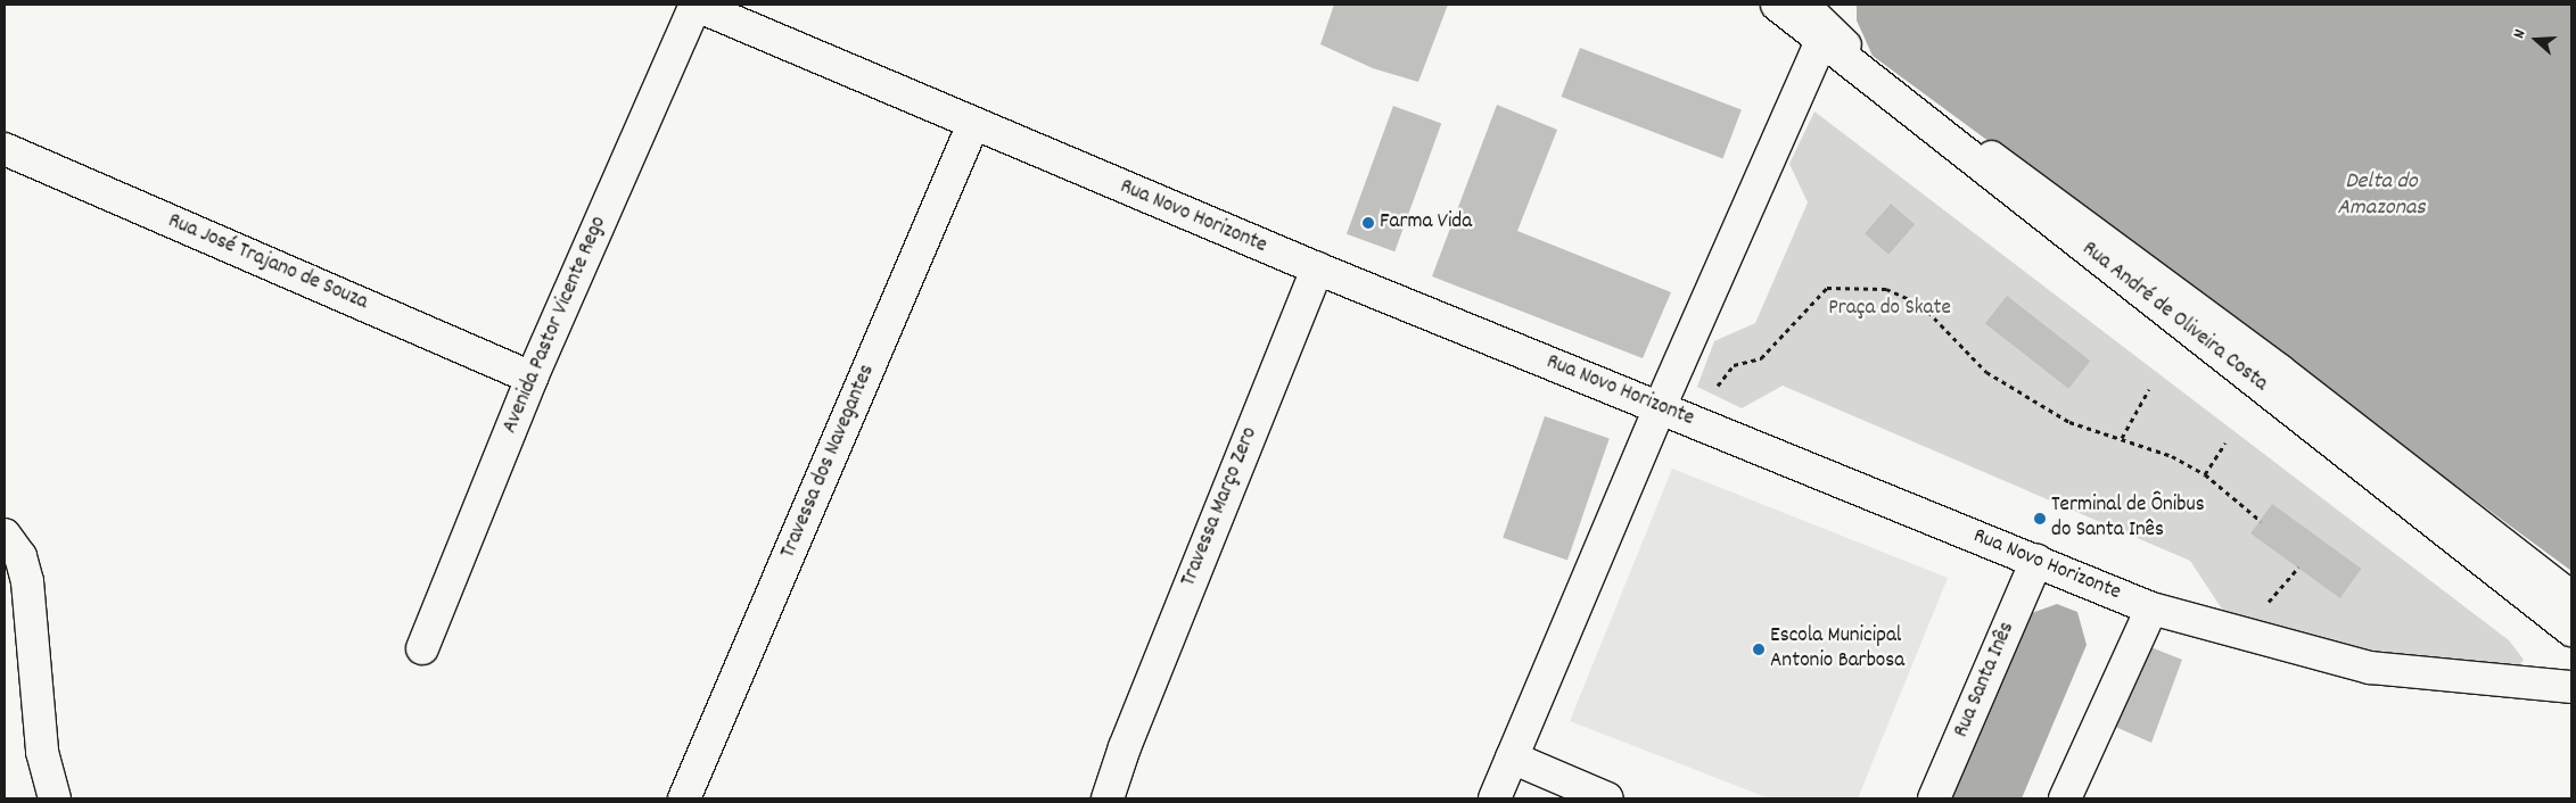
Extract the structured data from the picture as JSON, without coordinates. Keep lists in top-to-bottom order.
{
  "streets": {
    "street": [
      "Rua Novo Horizonte",
      "Rua José Trajano de Souza",
      "Rua André de Oliveira Costa",
      "Avenida Pastor Vicente Rego",
      "Travessa dos Navegantes",
      "Travessa Março Zero",
      "Rua Santa Inês"
    ]
  },
  "crossings": [
    ["Rua Novo Horizonte", "Avenida Pastor Vicente Rego"],
    ["Rua Novo Horizonte", "Travessa dos Navegantes"],
    ["Rua Novo Horizonte", "Travessa Março Zero"],
    ["Rua Novo Horizonte", "Rua Santa Inês"],
    ["Rua José Trajano de Souza", "Avenida Pastor Vicente Rego"]
  ],
  "water": ["Delta do Amazonas"],
  "parks": ["Praça do Skate"],
  "places": ["Farma Vida", "Terminal de Ônibus do Santa Inês", "Escola Municipal Antonio Barbosa"],
  "north": "left"
}
